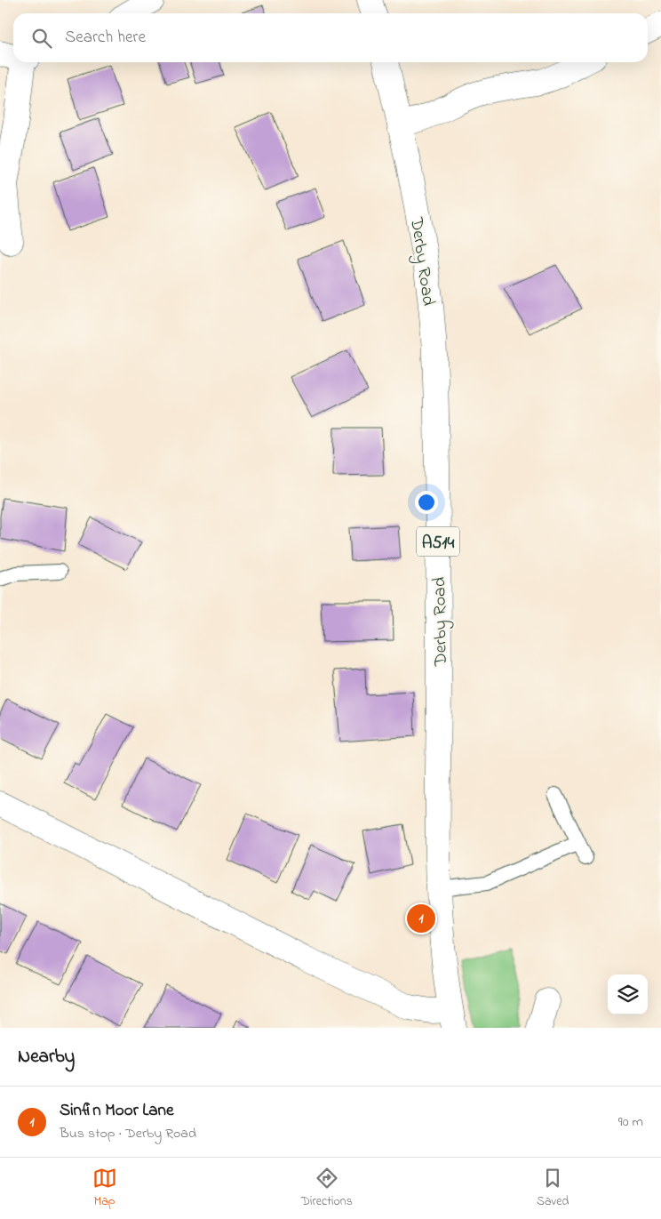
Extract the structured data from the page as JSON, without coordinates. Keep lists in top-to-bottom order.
{
  "streets": {
    "street": ["Derby Road", "A514"]
  },
  "page": {
    "search": "Search here",
    "pins": "1",
    "heading": "Nearby",
    "list": [
      {
        "mark": "1",
        "name": "Sinfin Moor Lane",
        "note": "Bus stop · Derby Road",
        "value": "90 m"
      }
    ],
    "nav": ["Map", "Directions", "Saved"]
  }
}
